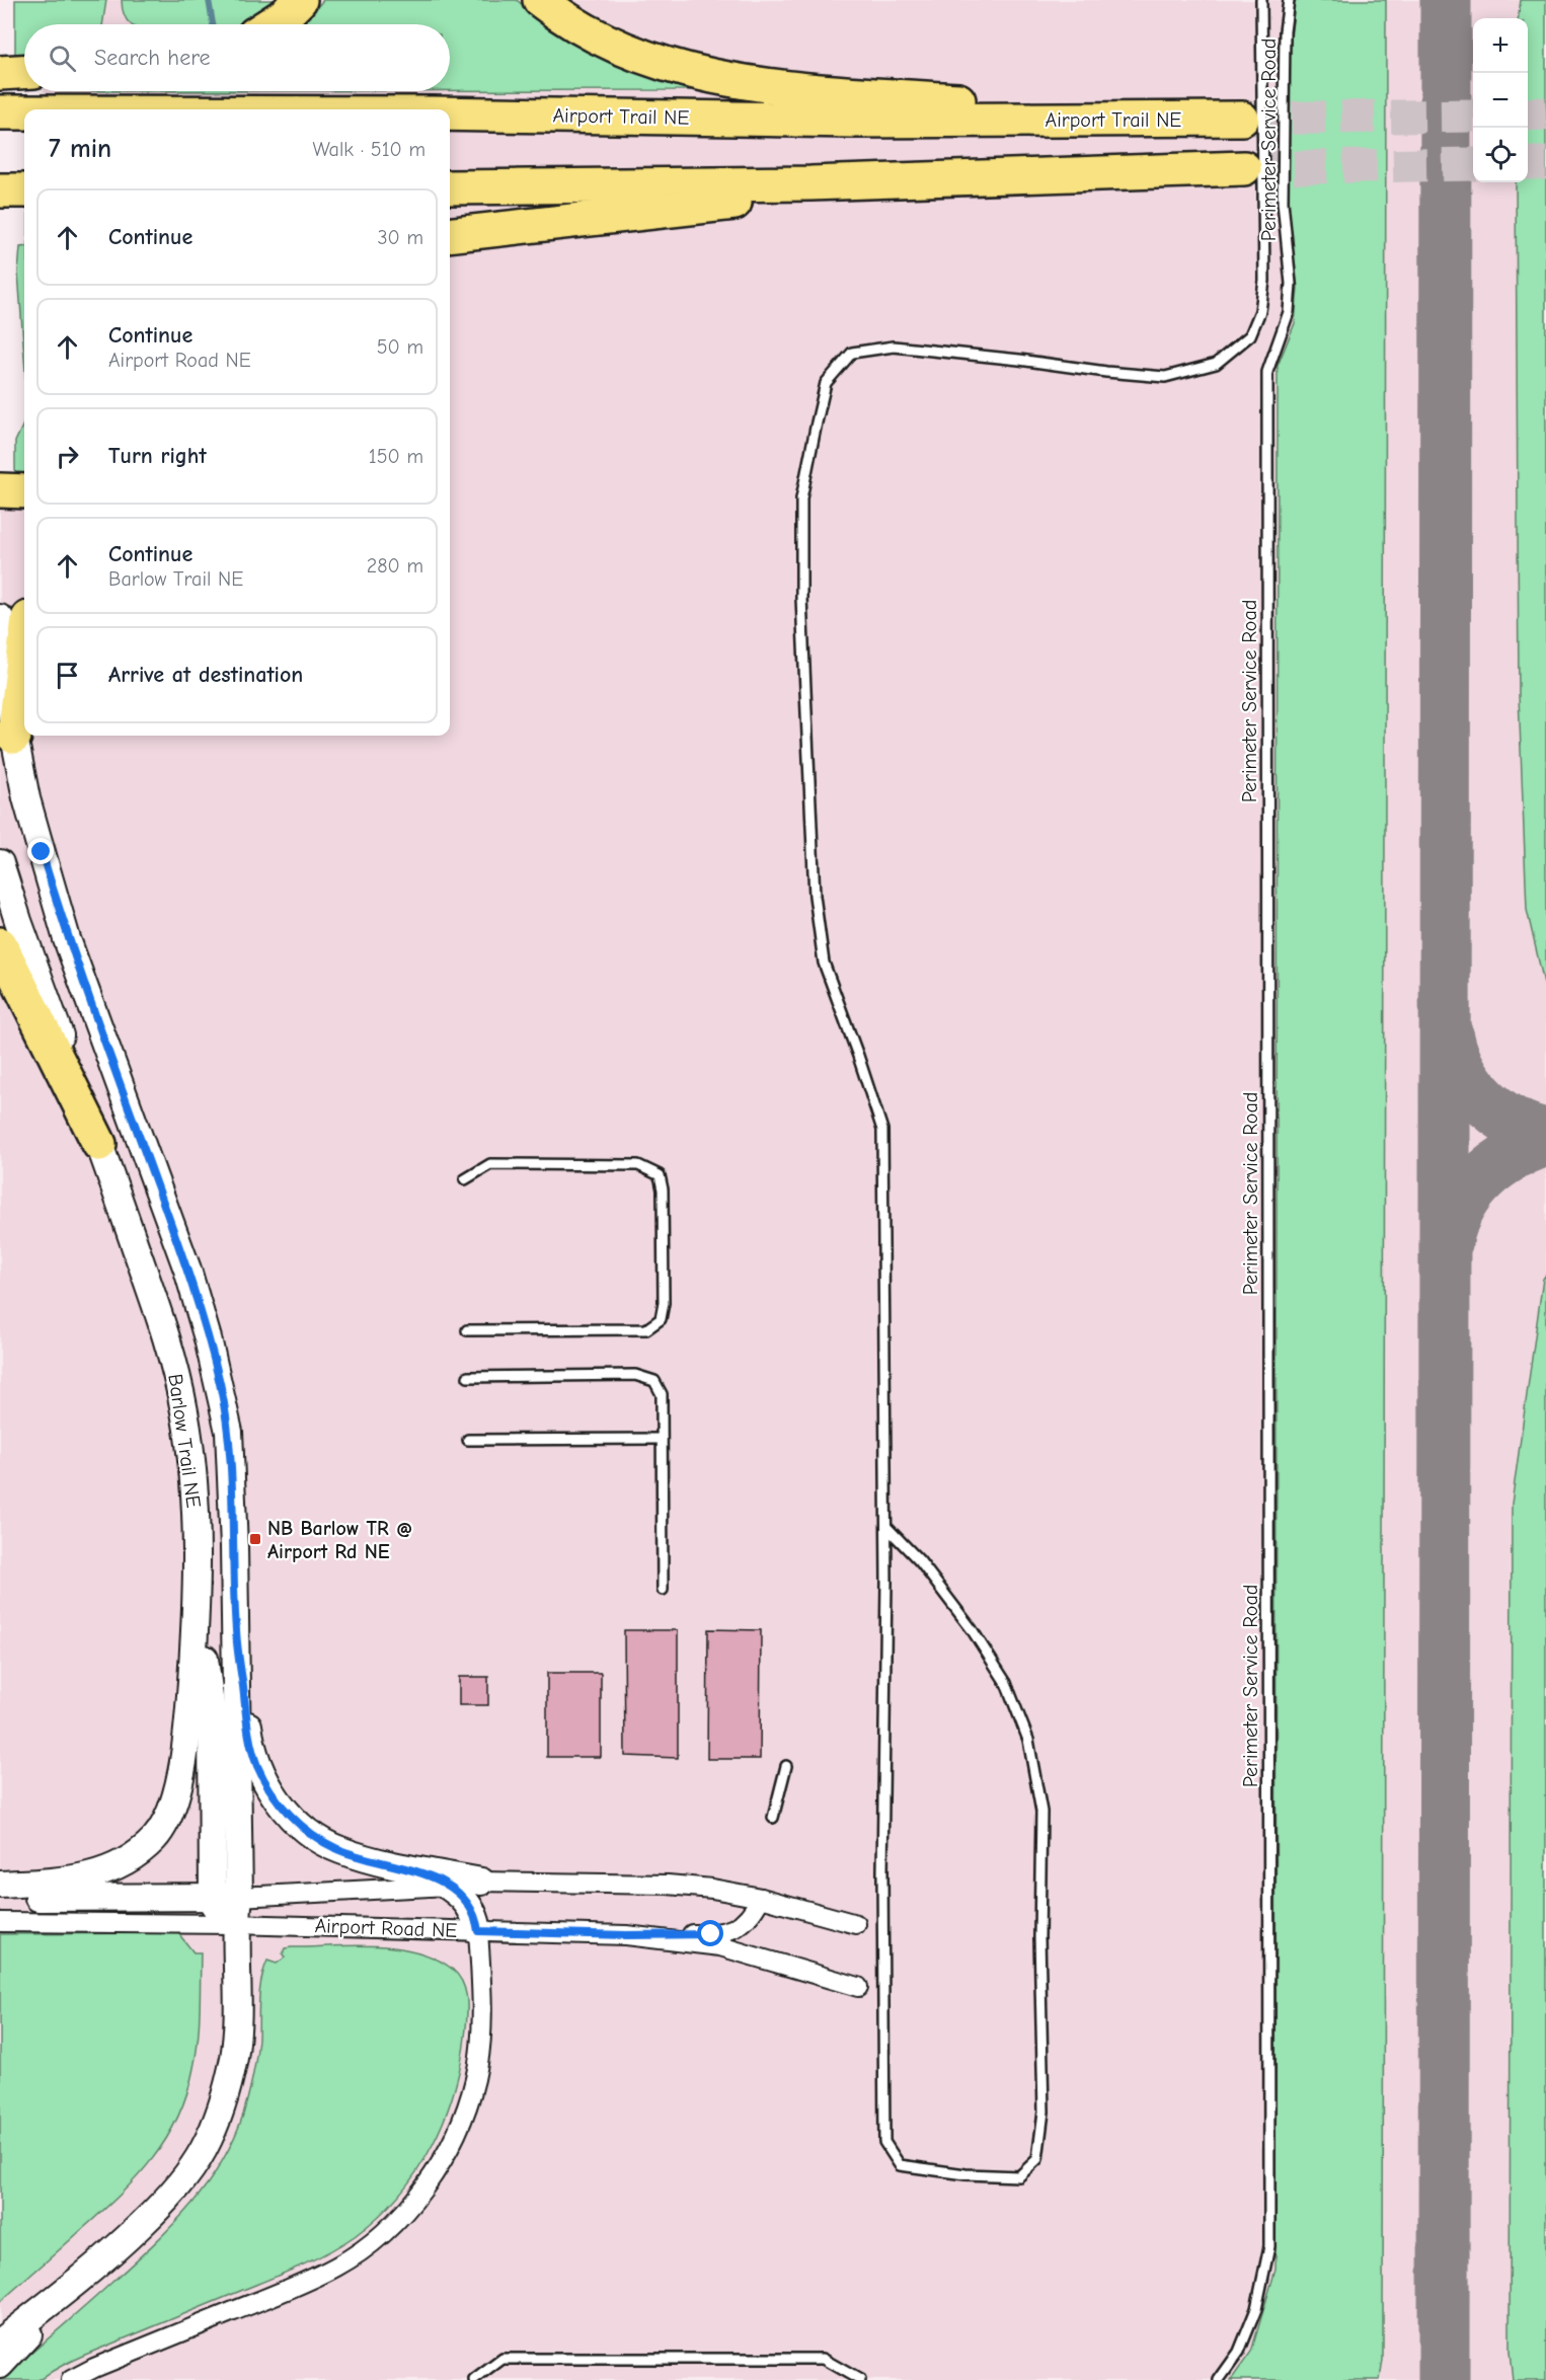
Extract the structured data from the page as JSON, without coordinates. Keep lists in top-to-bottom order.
{
  "streets": {
    "highway": ["Airport Trail NE"],
    "main road": ["Barlow Trail NE"],
    "street": ["Airport Road NE"],
    "lane": ["Perimeter Service Road"]
  },
  "places": {
    "transit": ["NB Barlow TR @ Airport Rd NE"]
  },
  "page": {
    "map_buttons": ["+", "−"],
    "search": "Search here",
    "heading": ["7 min", "Walk · 510 m"],
    "list": [
      ["Continue", "30 m"],
      ["Continue", "Airport Road NE", "50 m"],
      ["Turn right", "150 m"],
      ["Continue", "Barlow Trail NE", "280 m"],
      "Arrive at destination"
    ]
  }
}
